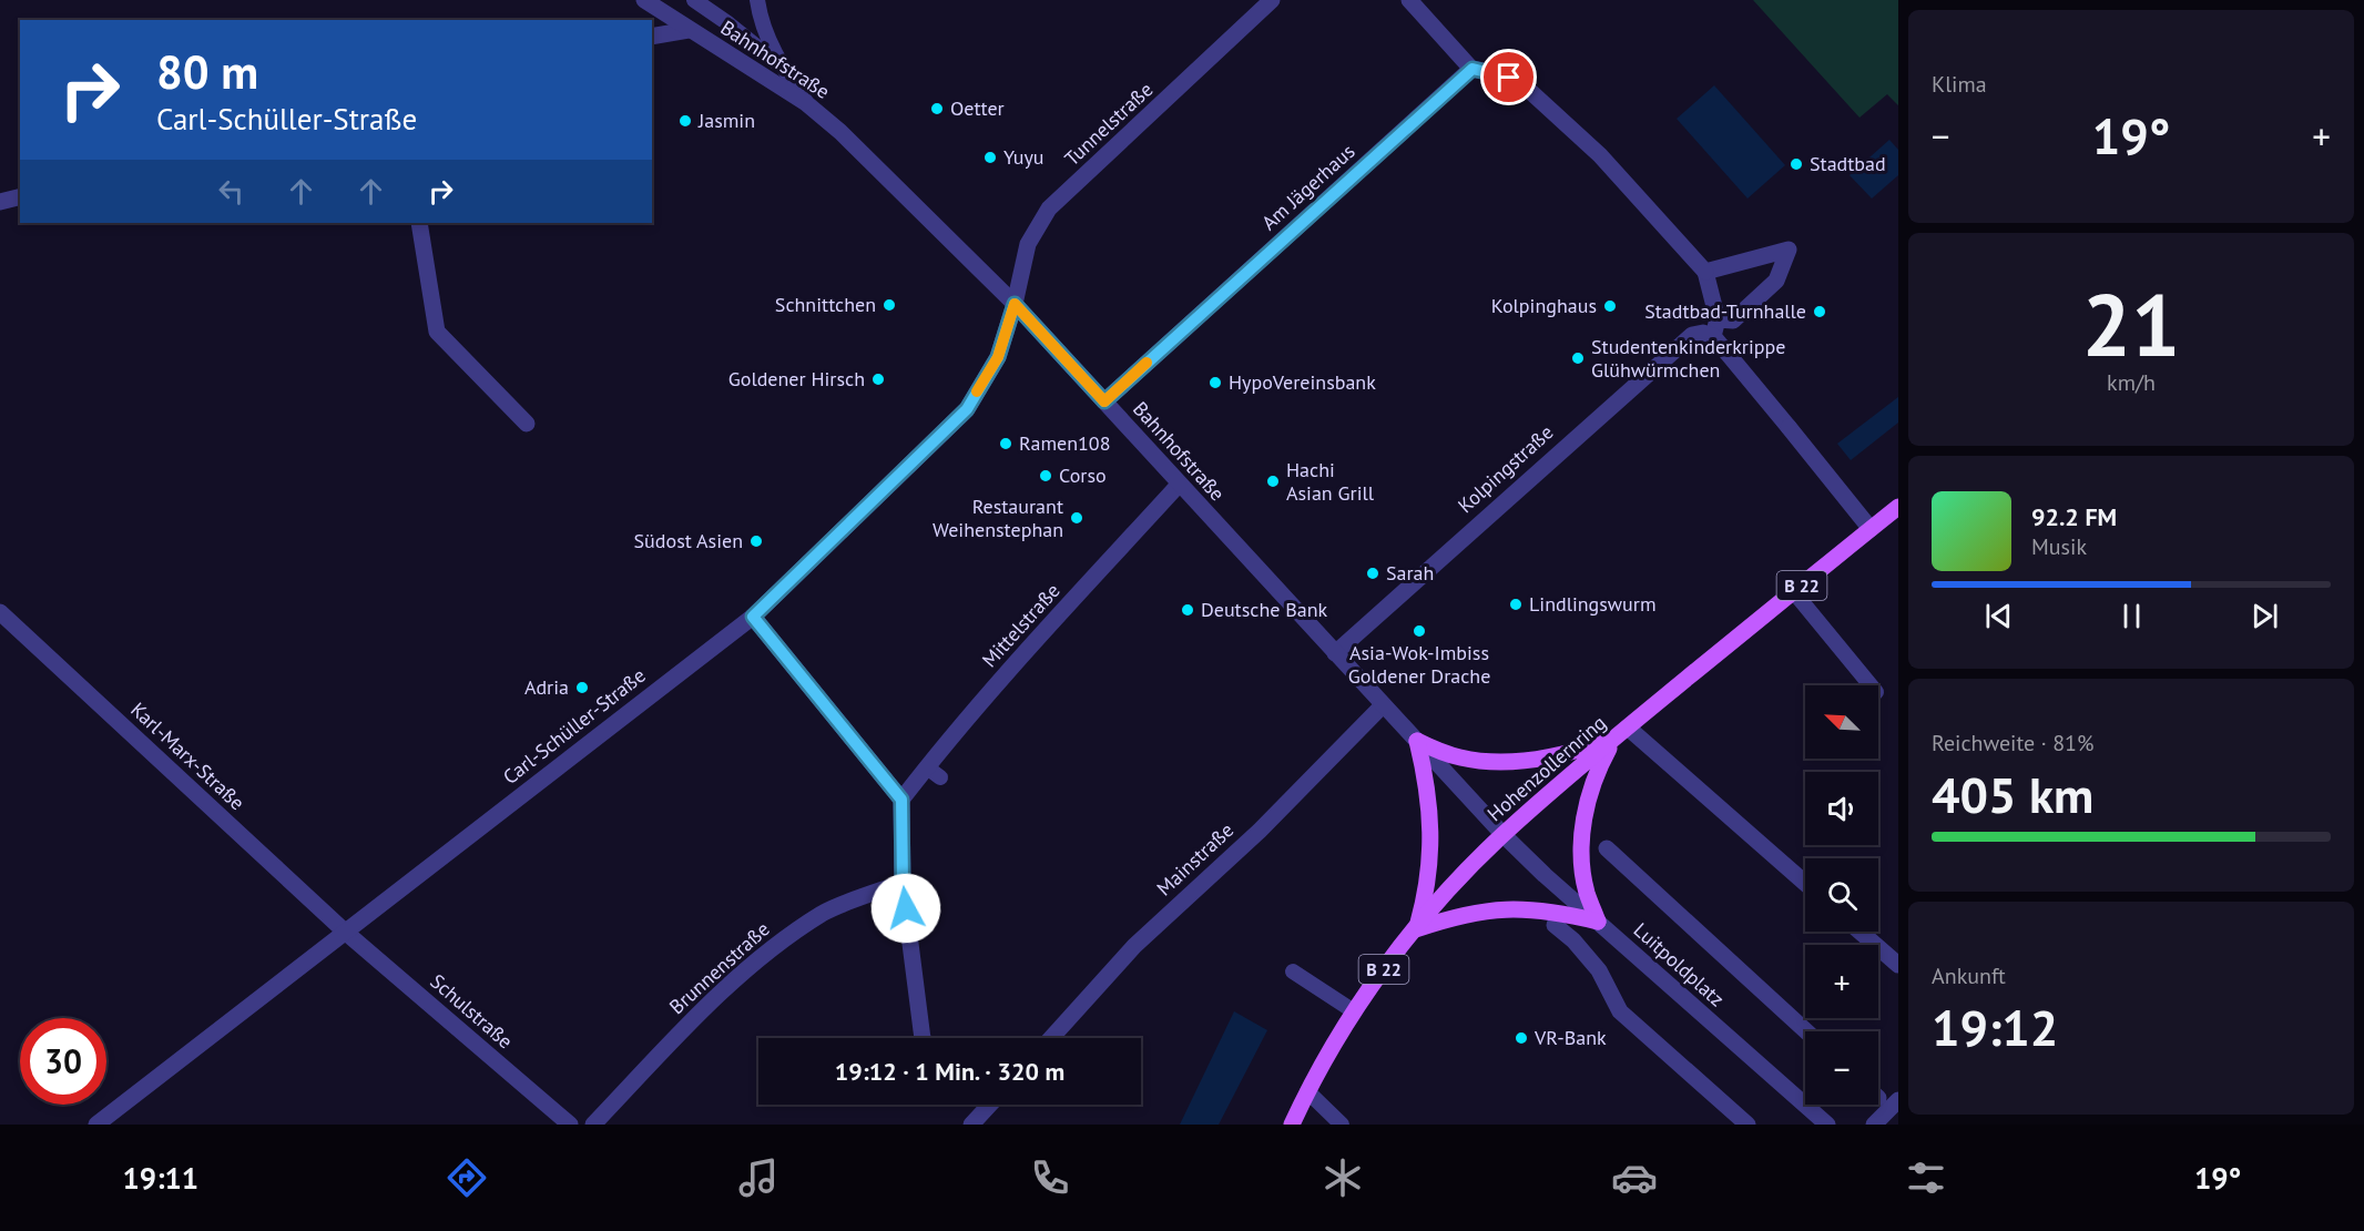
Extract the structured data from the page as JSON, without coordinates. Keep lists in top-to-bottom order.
{
  "streets": {
    "main road": ["B 22", "Hohenzollernring"],
    "street": [
      "Bahnhofstraße",
      "Tunnelstraße",
      "Am Jägerhaus",
      "Kolpingstraße",
      "Mittelstraße",
      "Carl-Schüller-Straße",
      "Karl-Marx-Straße",
      "Mainstraße",
      "Luitpoldplatz",
      "Brunnenstraße",
      "Schulstraße"
    ]
  },
  "crossings": [
    ["Bahnhofstraße", "Tunnelstraße"],
    ["Bahnhofstraße", "Am Jägerhaus"],
    ["Bahnhofstraße", "Kolpingstraße"],
    ["Bahnhofstraße", "Mittelstraße"],
    ["Bahnhofstraße", "Carl-Schüller-Straße"],
    ["Bahnhofstraße", "Hohenzollernring"],
    ["Bahnhofstraße", "Mainstraße"],
    ["Bahnhofstraße", "Luitpoldplatz"],
    ["Tunnelstraße", "Carl-Schüller-Straße"],
    ["Carl-Schüller-Straße", "Karl-Marx-Straße"],
    ["Carl-Schüller-Straße", "Schulstraße"],
    ["Karl-Marx-Straße", "Schulstraße"],
    ["Hohenzollernring", "Luitpoldplatz"]
  ],
  "places": [
    "Oetter",
    "Jasmin",
    "Yuyu",
    "Stadtbad",
    "Schnittchen",
    "Kolpinghaus",
    "Stadtbad-Turnhalle",
    "Studentenkinderkrippe Glühwürmchen",
    "Goldener Hirsch",
    "HypoVereinsbank",
    "Ramen108",
    "Corso",
    "Hachi Asian Grill",
    "Restaurant Weihenstephan",
    "Südost Asien",
    "Sarah",
    "Lindlingswurm",
    "Deutsche Bank",
    "Asia-Wok-Imbiss Goldener Drache",
    "Adria",
    "VR-Bank"
  ],
  "north": "top left",
  "page": {
    "tile": [
      "Klima",
      ["21", "km/h"],
      ["Reichweite · 81%", "405 km"],
      ["Ankunft", "19:12"]
    ],
    "turn": ["80 m", "Carl-Schüller-Straße"],
    "heat": ["−", "19°", "+"],
    "song": ["92.2 FM", "Musik"],
    "map_buttons": ["+", "−"],
    "limit": "30",
    "trip": "19:12 · 1 Min. · 320 m",
    "tabs": ["19:11", "19°"]
  }
}
